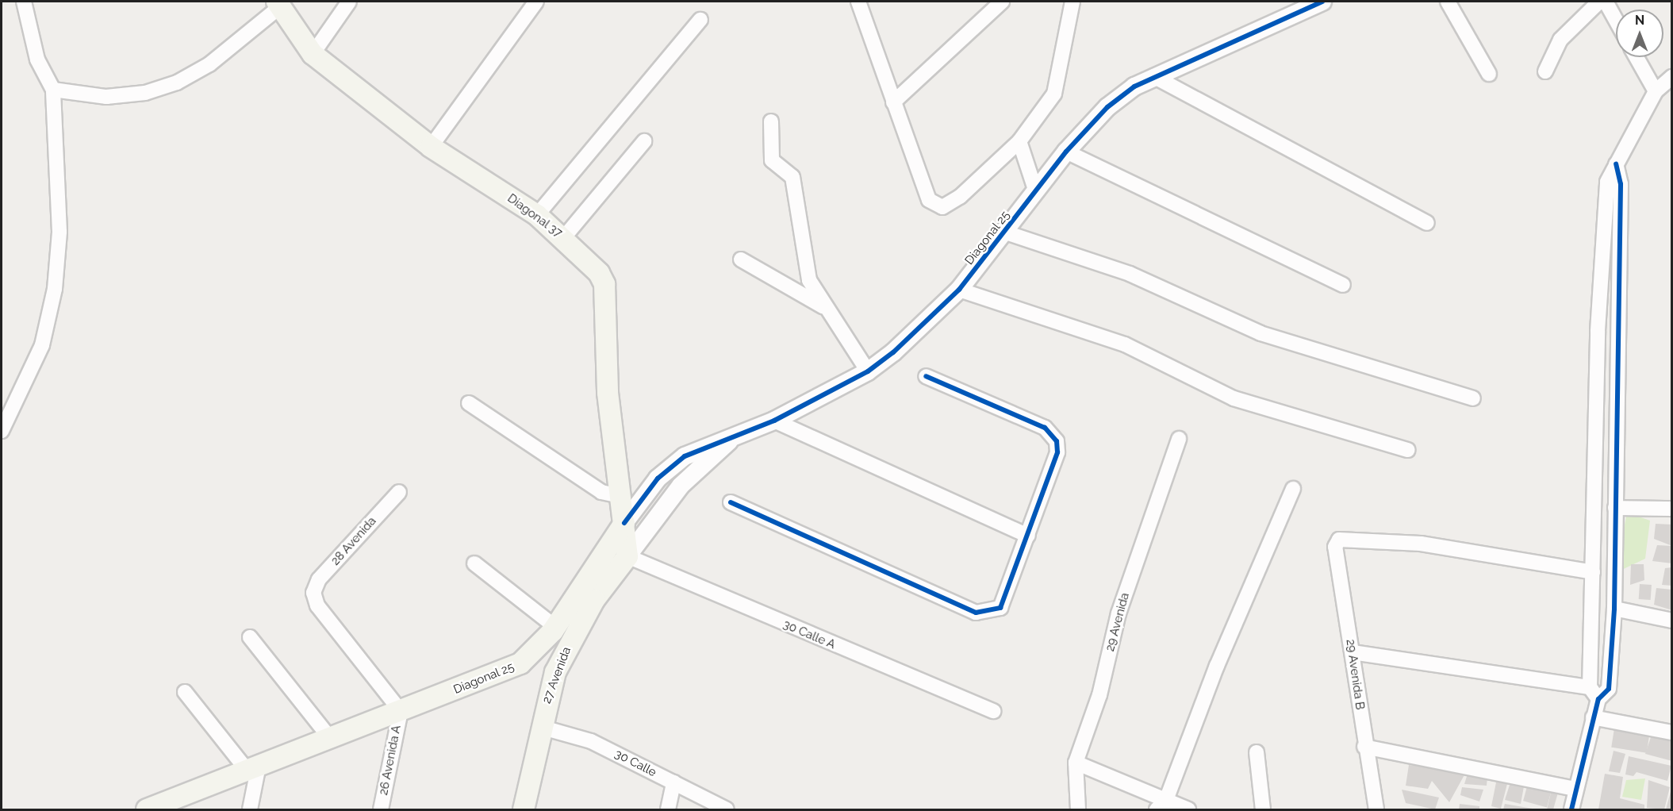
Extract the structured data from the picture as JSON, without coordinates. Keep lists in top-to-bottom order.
{
  "streets": {
    "main road": ["Diagonal 37", "Diagonal 25", "27 Avenida"],
    "street": [
      "28 Avenida",
      "29 Avenida",
      "30 Calle A",
      "29 Avenida B",
      "26 Avenida A",
      "30 Calle"
    ]
  },
  "crossings": [
    ["Diagonal 37", "Diagonal 25"],
    ["Diagonal 37", "30 Calle A"],
    ["Diagonal 37", "27 Avenida"],
    ["Diagonal 25", "28 Avenida"],
    ["Diagonal 25", "30 Calle A"],
    ["Diagonal 25", "27 Avenida"],
    ["Diagonal 25", "26 Avenida A"],
    ["28 Avenida", "26 Avenida A"],
    ["30 Calle A", "27 Avenida"],
    ["27 Avenida", "30 Calle"]
  ],
  "north": "top"
}
